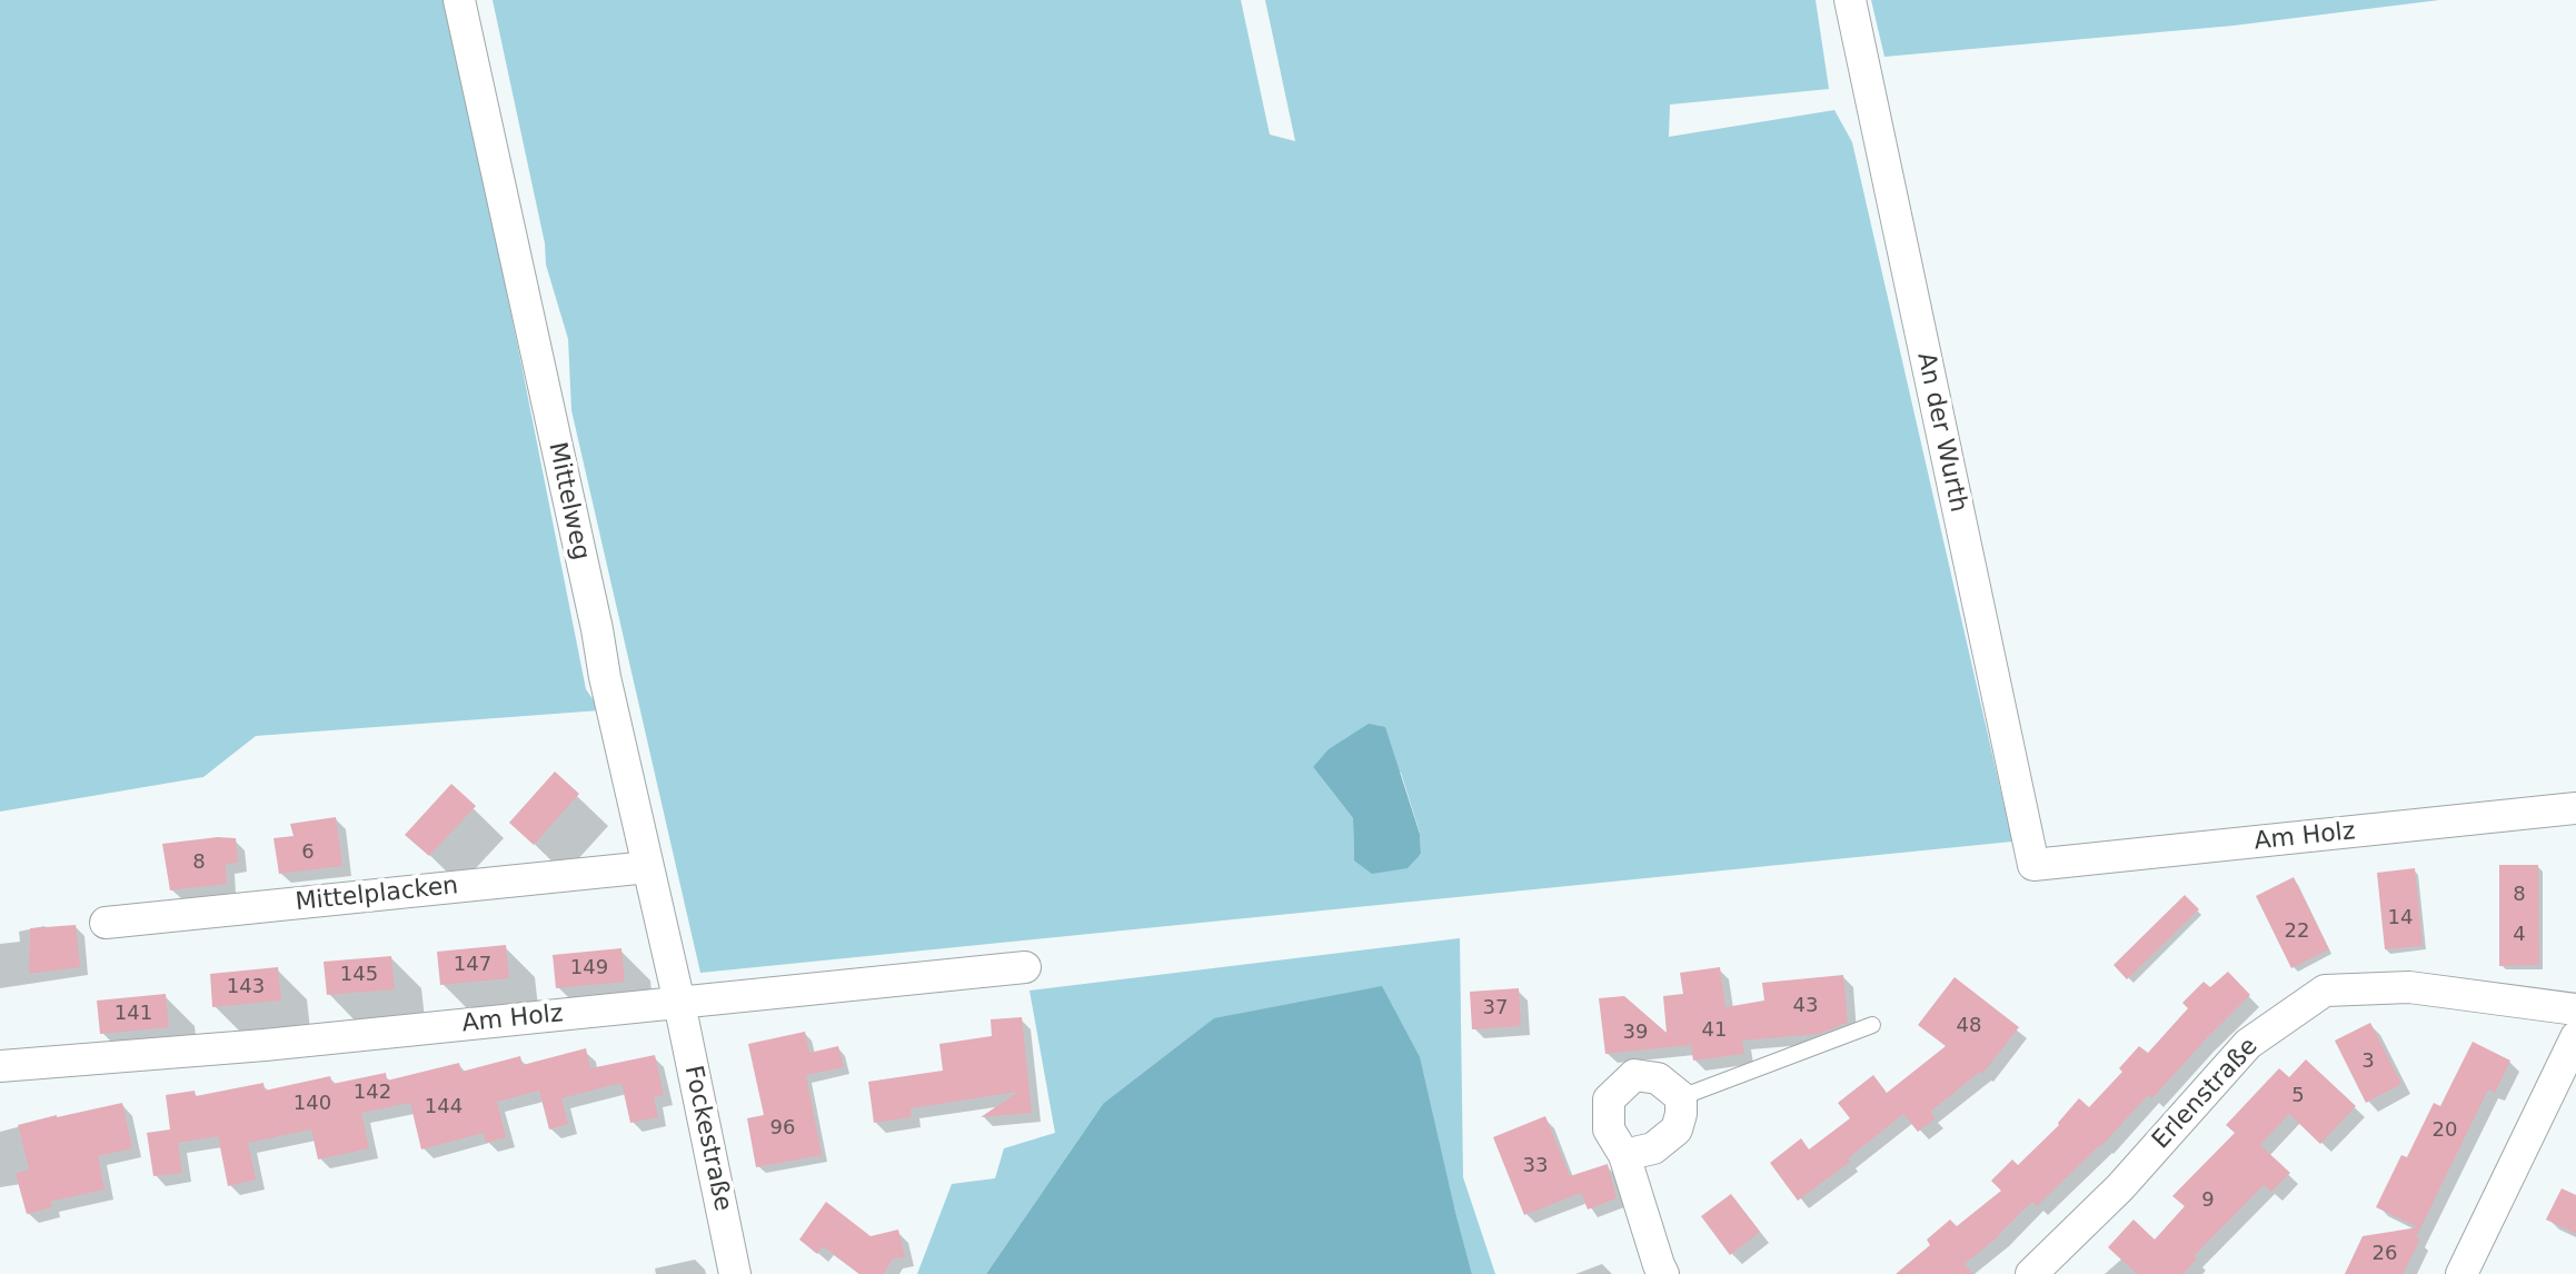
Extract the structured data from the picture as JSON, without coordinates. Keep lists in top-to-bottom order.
{
  "streets": {
    "street": [
      "An der Wurth",
      "Mittelweg",
      "Am Holz",
      "Mittelplacken",
      "Erlenstraße",
      "Fockestraße"
    ]
  },
  "crossings": [
    ["An der Wurth", "Am Holz"],
    ["Mittelweg", "Am Holz"],
    ["Mittelweg", "Mittelplacken"],
    ["Mittelweg", "Fockestraße"],
    ["Am Holz", "Fockestraße"]
  ],
  "house_numbers": [
    "6",
    "8",
    "8",
    "14",
    "22",
    "4",
    "147",
    "149",
    "145",
    "143",
    "43",
    "37",
    "141",
    "48",
    "41",
    "39",
    "3",
    "142",
    "5",
    "140",
    "144",
    "96",
    "20",
    "33",
    "9",
    "26"
  ]
}
